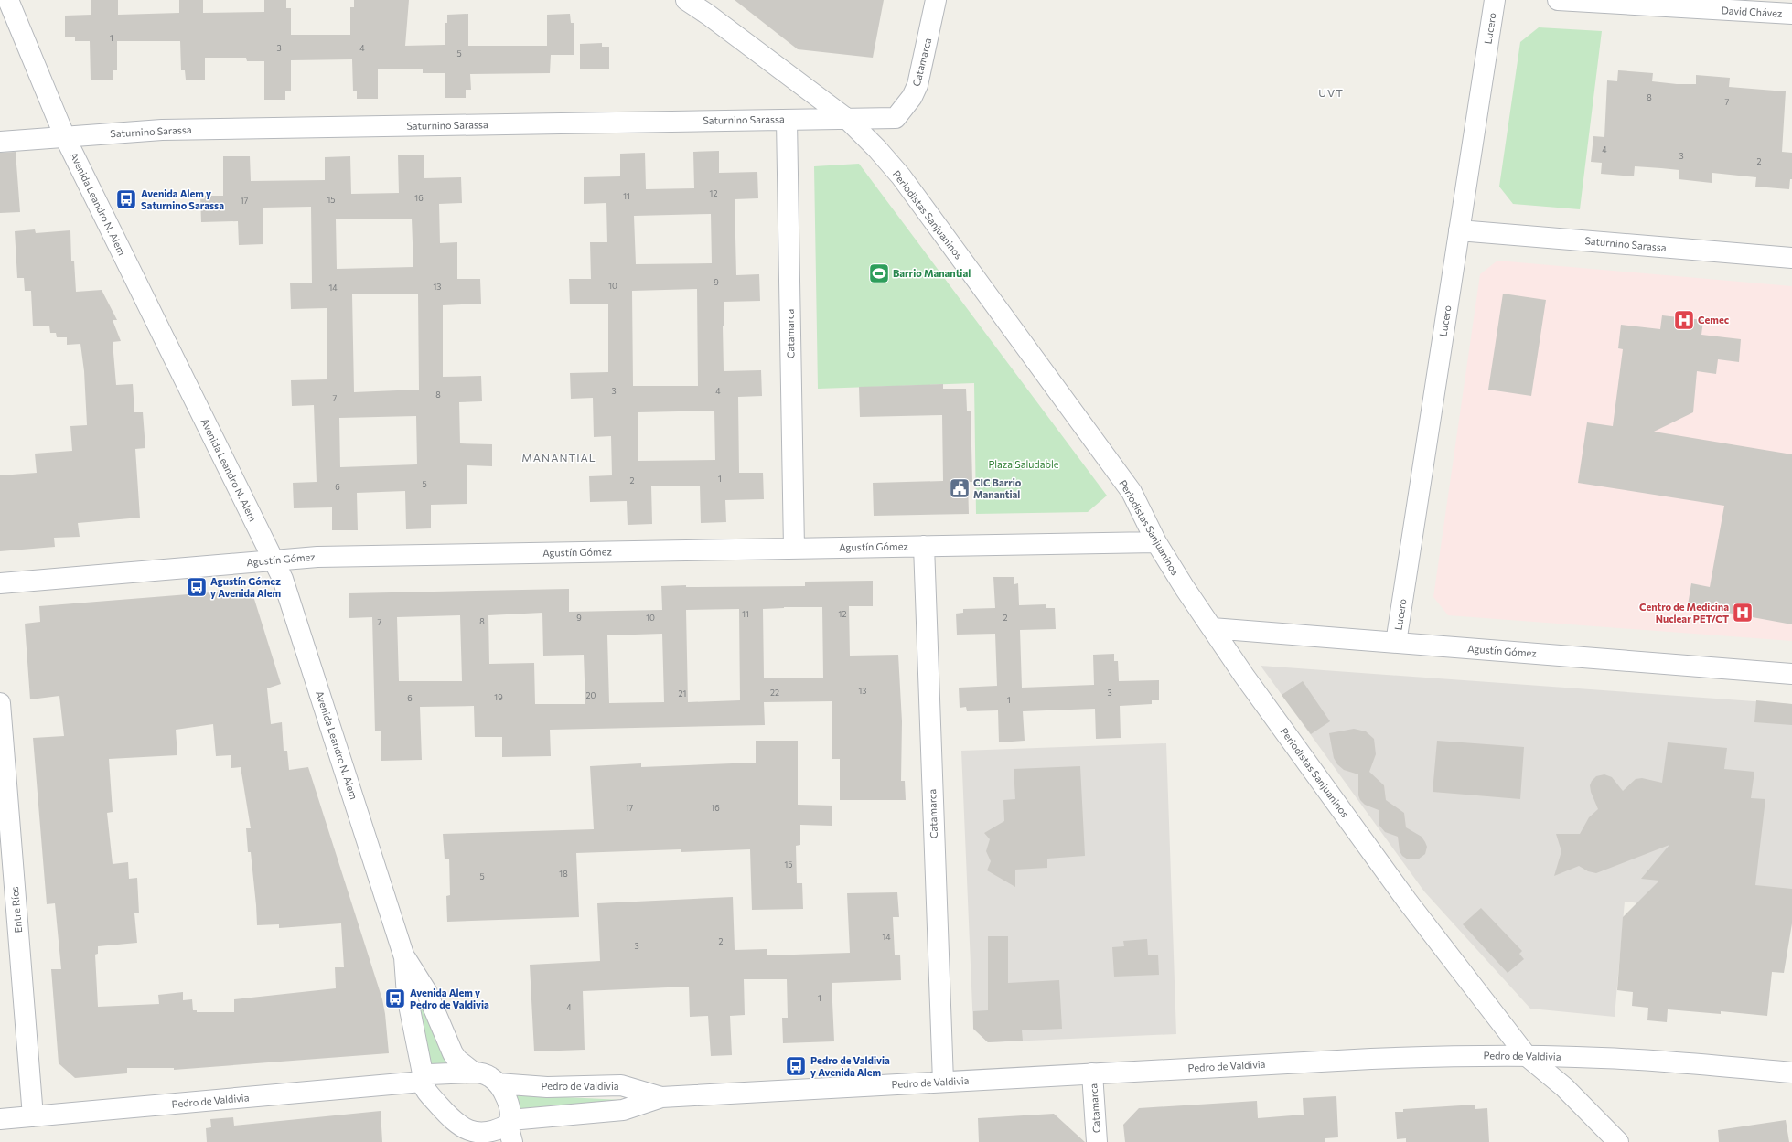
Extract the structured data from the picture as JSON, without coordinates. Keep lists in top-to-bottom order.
{
  "streets": {
    "street": [
      "David Chávez",
      "Lucero",
      "Catamarca",
      "Saturnino Sarassa",
      "Avenida Leandro N. Alem",
      "Periodistas Sanjuaninos",
      "Agustín Gómez",
      "Entre Ríos",
      "Pedro de Valdivia"
    ]
  },
  "crossings": [
    ["Lucero", "Saturnino Sarassa"],
    ["Lucero", "Agustín Gómez"],
    ["Catamarca", "Saturnino Sarassa"],
    ["Catamarca", "Agustín Gómez"],
    ["Catamarca", "Pedro de Valdivia"],
    ["Saturnino Sarassa", "Avenida Leandro N. Alem"],
    ["Saturnino Sarassa", "Periodistas Sanjuaninos"],
    ["Avenida Leandro N. Alem", "Agustín Gómez"],
    ["Avenida Leandro N. Alem", "Pedro de Valdivia"],
    ["Periodistas Sanjuaninos", "Agustín Gómez"],
    ["Periodistas Sanjuaninos", "Pedro de Valdivia"],
    ["Entre Ríos", "Pedro de Valdivia"]
  ],
  "districts": ["UVT", "MANANTIAL"],
  "parks": ["Plaza Saludable"],
  "places": {
    "bus stop": [
      "Avenida Alem y Saturnino Sarassa",
      "Agustín Gómez y Avenida Alem",
      "Avenida Alem y Pedro de Valdivia",
      "Pedro de Valdivia y Avenida Alem"
    ],
    "sports": ["Barrio Manantial"],
    "hospital": ["Cemec", "Centro de Medicina Nuclear PET/CT"],
    "public building": ["CIC Barrio Manantial"]
  },
  "house_numbers": [
    "1",
    "3",
    "4",
    "5",
    "8",
    "7",
    "4",
    "3",
    "2",
    "12",
    "11",
    "16",
    "15",
    "17",
    "9",
    "10",
    "13",
    "14",
    "3",
    "4",
    "8",
    "7",
    "1",
    "2",
    "5",
    "6",
    "11",
    "12",
    "9",
    "10",
    "2",
    "8",
    "7",
    "13",
    "22",
    "3",
    "21",
    "20",
    "19",
    "6",
    "1",
    "17",
    "16",
    "15",
    "18",
    "5",
    "14",
    "2",
    "3",
    "1",
    "4"
  ]
}
